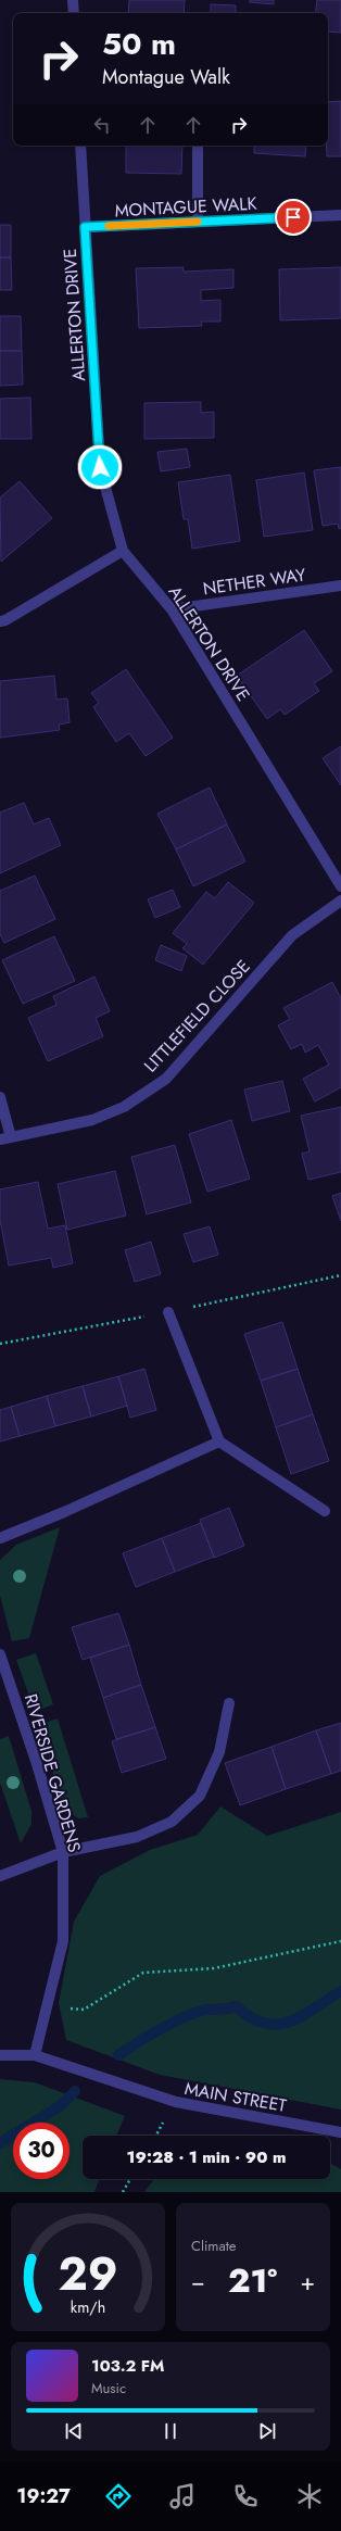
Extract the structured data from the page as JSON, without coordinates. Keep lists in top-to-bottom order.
{
  "streets": {
    "street": [
      "MONTAGUE WALK",
      "ALLERTON DRIVE",
      "NETHER WAY",
      "LITTLEFIELD CLOSE",
      "RIVERSIDE GARDENS",
      "MAIN STREET"
    ]
  },
  "crossings": [
    ["MONTAGUE WALK", "ALLERTON DRIVE"],
    ["ALLERTON DRIVE", "NETHER WAY"],
    ["RIVERSIDE GARDENS", "MAIN STREET"]
  ],
  "page": {
    "turn": ["50 m", "Montague Walk"],
    "limit": "30",
    "trip": "19:28 · 1 min · 90 m",
    "tile": "Climate",
    "heat": ["−", "21°", "+"],
    "song": ["103.2 FM", "Music"],
    "tabs": "19:27",
    "gauge": ["29", "km/h"]
  }
}
